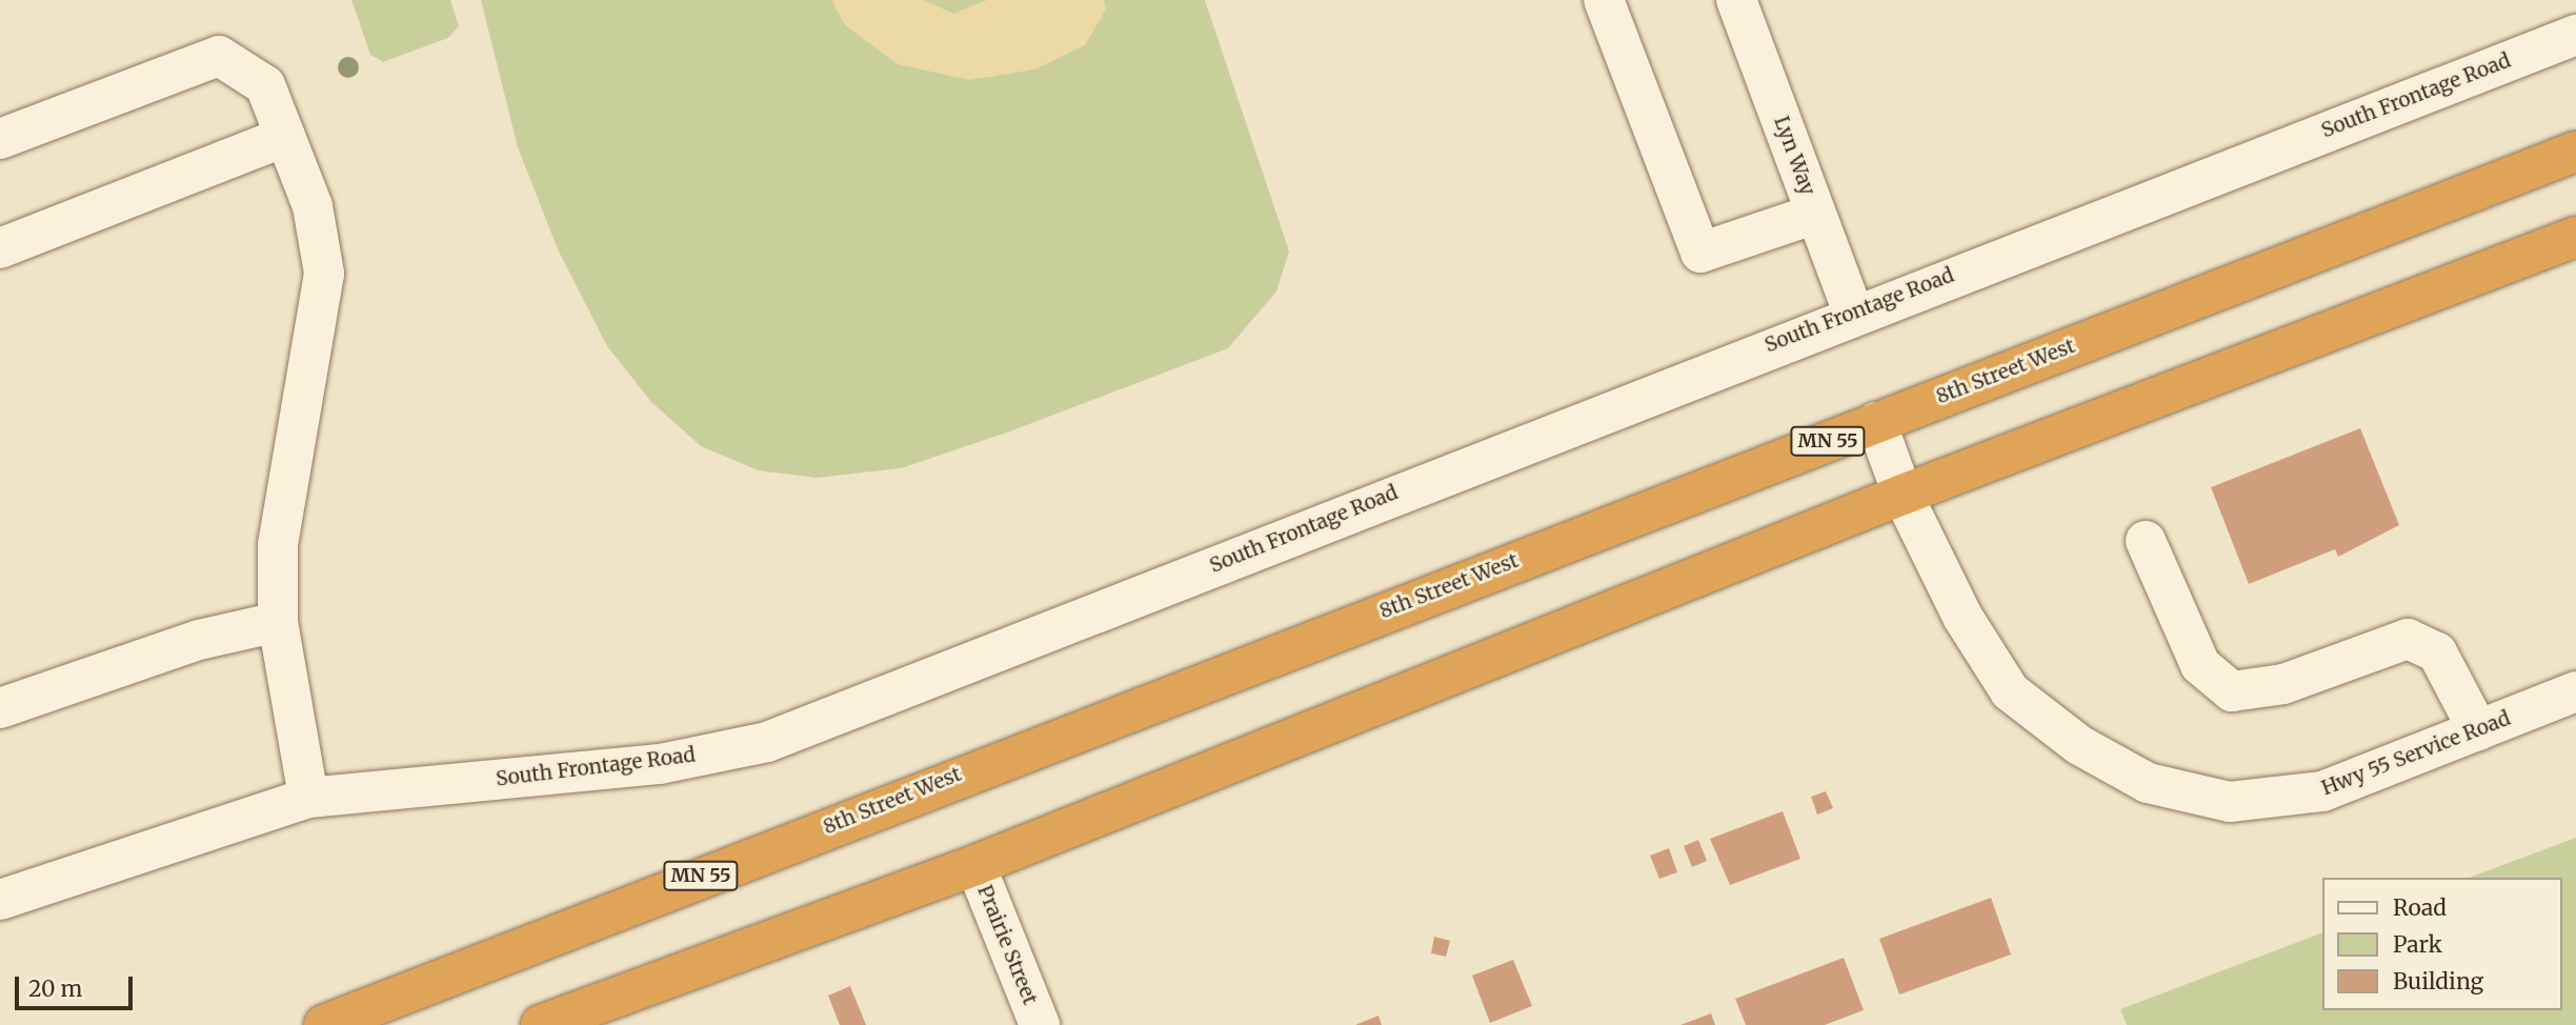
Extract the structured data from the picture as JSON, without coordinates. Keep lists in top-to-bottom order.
{
  "streets": {
    "highway": ["8th Street West", "MN 55"],
    "street": [
      "South Frontage Road",
      "Lyn Way",
      "Hwy 55 Service Road",
      "Prairie Street"
    ]
  },
  "crossings": [
    ["South Frontage Road", "Lyn Way"],
    ["8th Street West", "Hwy 55 Service Road"]
  ],
  "legend": ["Road", "Park", "Building"],
  "scale_bar": "20 m"
}
